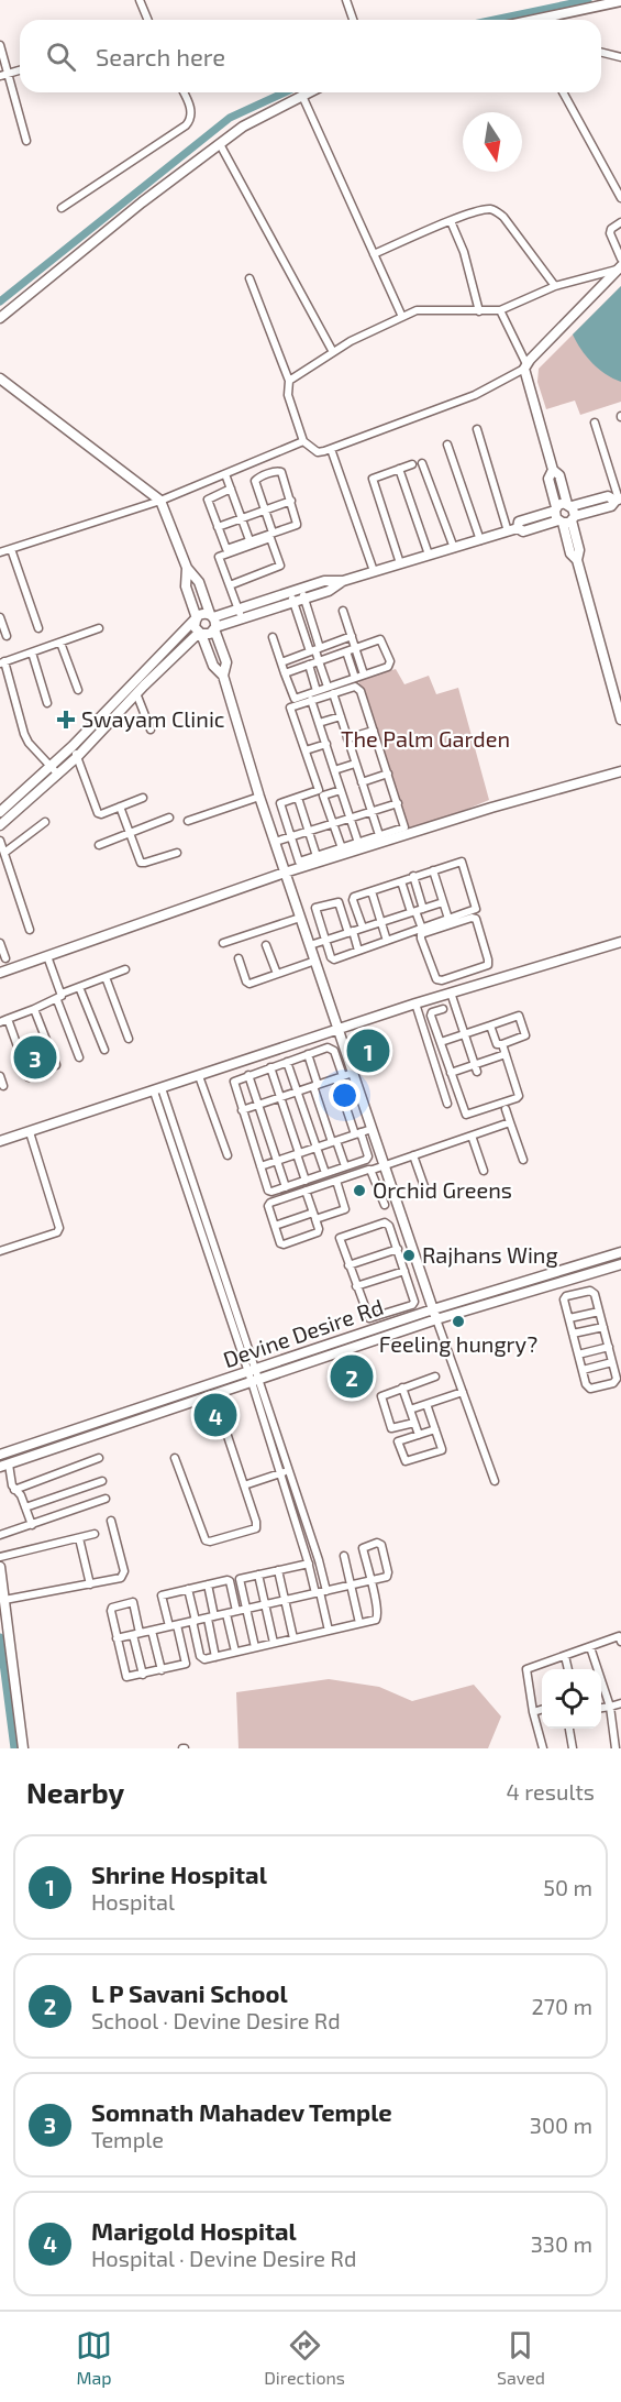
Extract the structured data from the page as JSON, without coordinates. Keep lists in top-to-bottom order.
{
  "streets": {
    "street": ["Devine Desire Rd"]
  },
  "parks": ["The Palm Garden"],
  "places": {
    "health": ["Swayam Clinic"],
    "other": ["Orchid Greens", "Rajhans Wing", "Feeling hungry?"]
  },
  "north": "bottom",
  "page": {
    "search": "Search here",
    "pins": [
      "1",
      "3",
      "2",
      "4"
    ],
    "heading": ["Nearby", "4 results"],
    "list": [
      {
        "mark": "1",
        "name": "Shrine Hospital",
        "note": "Hospital",
        "value": "50 m"
      },
      {
        "mark": "2",
        "name": "L P Savani School",
        "note": "School · Devine Desire Rd",
        "value": "270 m"
      },
      {
        "mark": "3",
        "name": "Somnath Mahadev Temple",
        "note": "Temple",
        "value": "300 m"
      },
      {
        "mark": "4",
        "name": "Marigold Hospital",
        "note": "Hospital · Devine Desire Rd",
        "value": "330 m"
      }
    ],
    "nav": ["Map", "Directions", "Saved"]
  }
}
